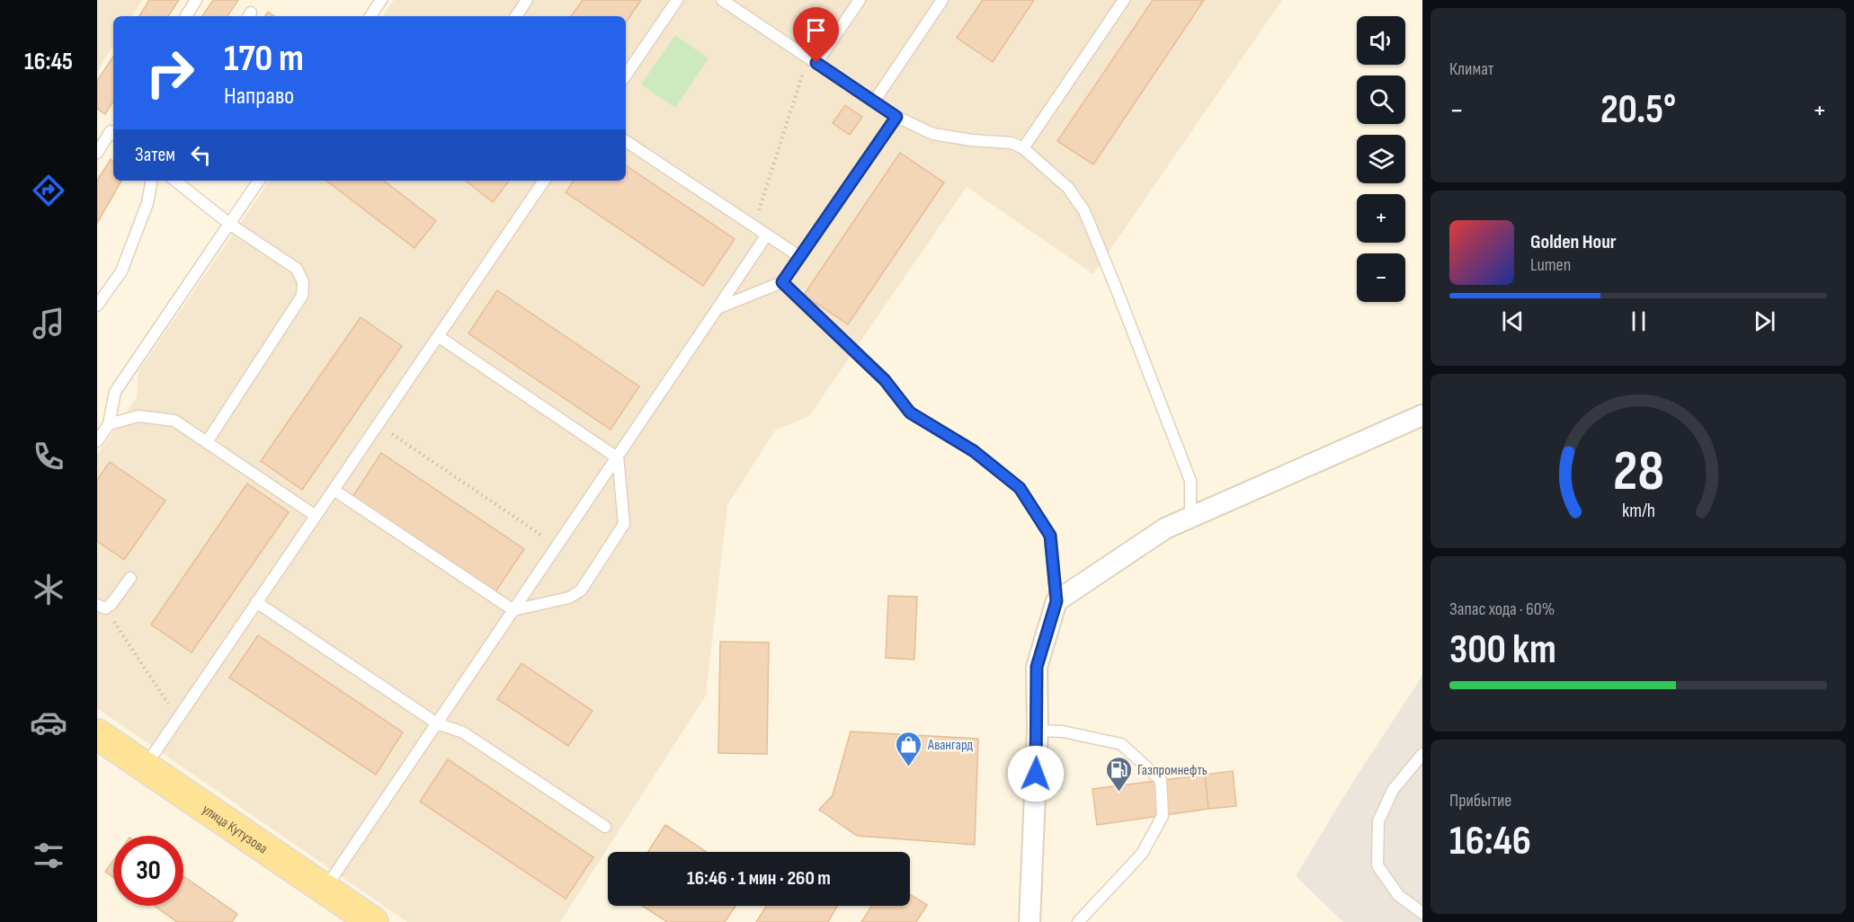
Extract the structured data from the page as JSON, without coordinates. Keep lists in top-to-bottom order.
{
  "streets": {
    "main road": ["улица Кутузова"]
  },
  "places": {
    "shop": ["Авангард"],
    "fuel station": ["Газпромнефть"]
  },
  "page": {
    "tabs": "16:45",
    "tile": [
      "Климат",
      ["Запас хода · 60%", "300 km"],
      ["Прибытие", "16:46"]
    ],
    "map_buttons": ["+", "−"],
    "turn": ["170 m", "Направо"],
    "heat": ["−", "20.5°", "+"],
    "then": "Затем",
    "song": ["Golden Hour", "Lumen"],
    "limit": "30",
    "trip": "16:46 · 1 мин · 260 m",
    "gauge": ["28", "km/h"]
  }
}
